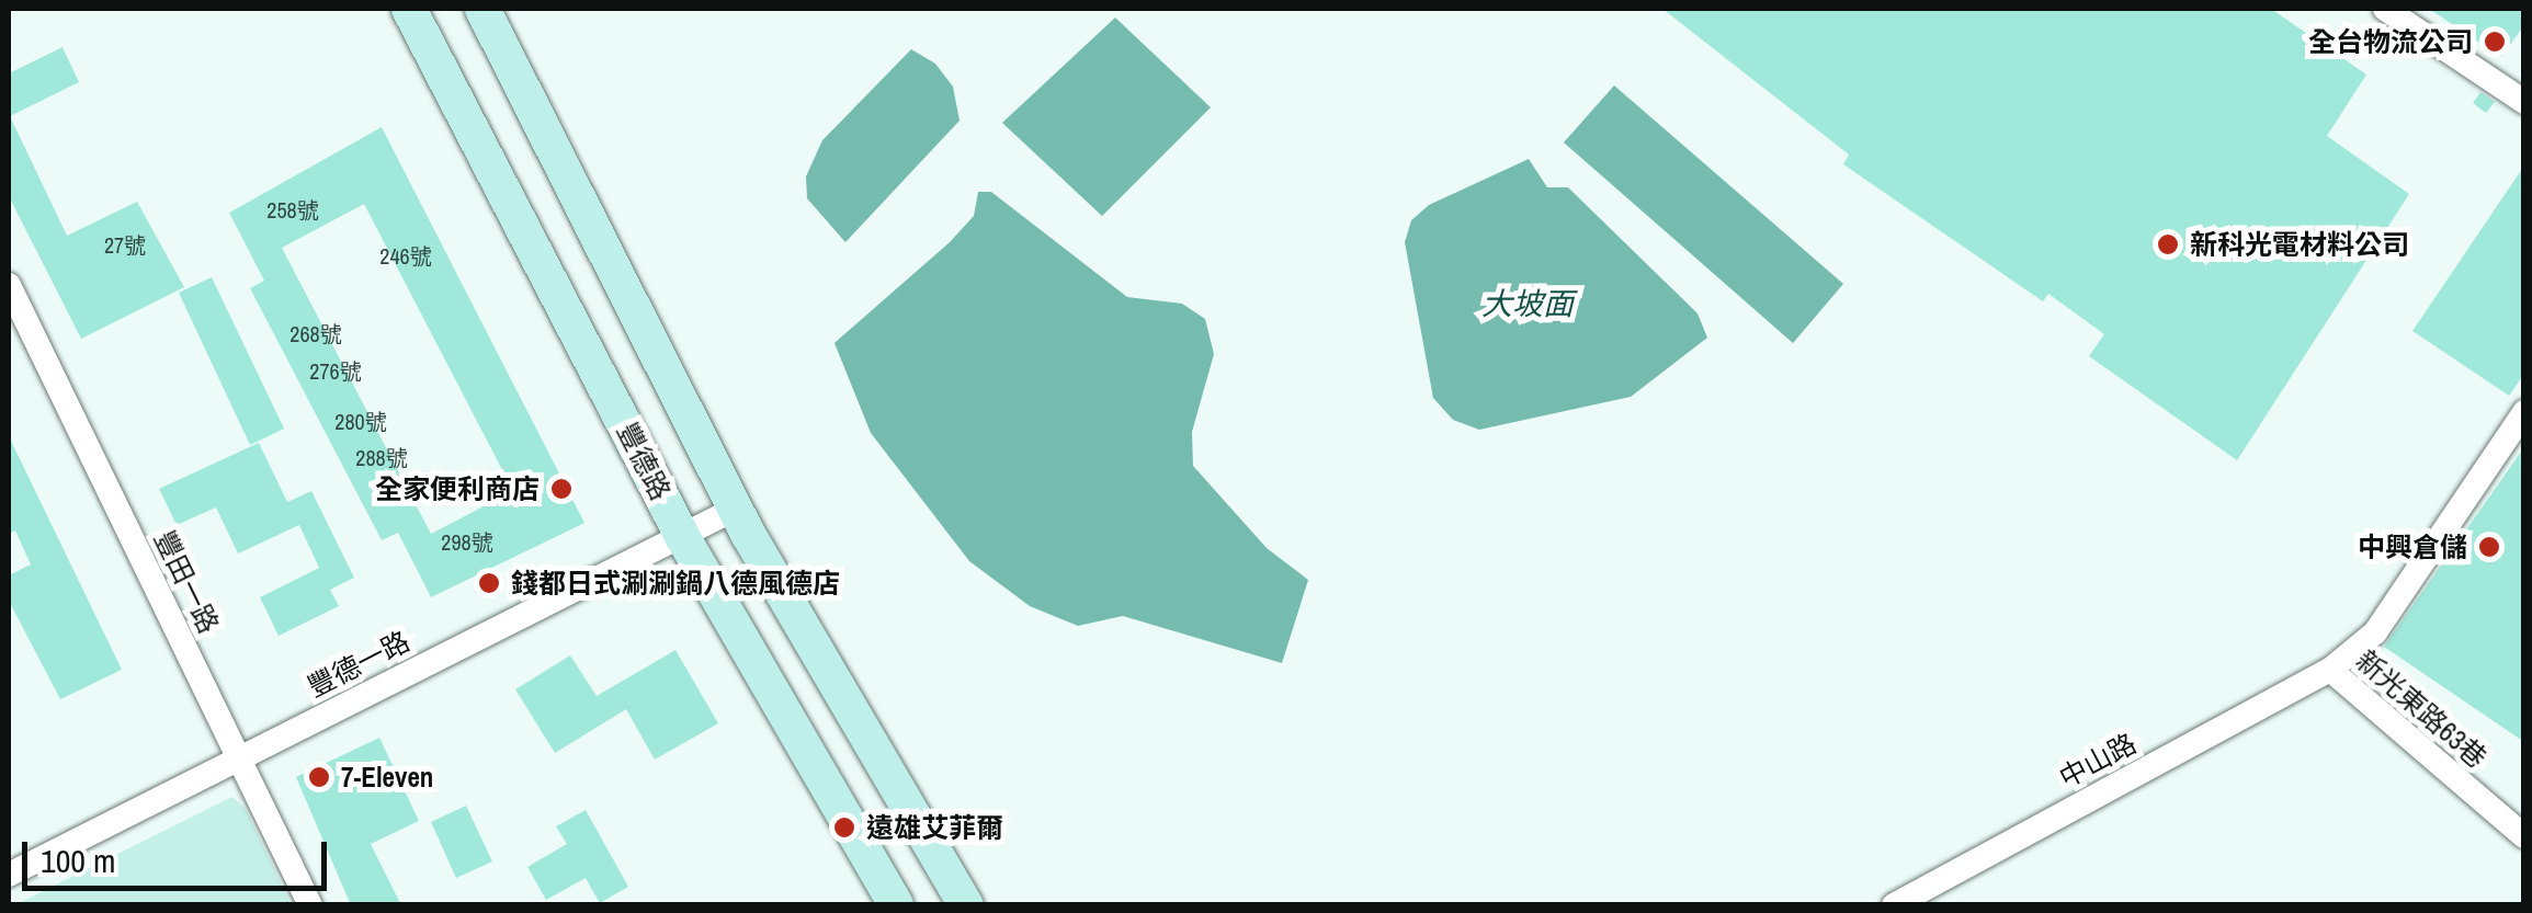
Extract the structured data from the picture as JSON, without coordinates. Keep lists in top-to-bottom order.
{
  "streets": {
    "main road": ["豐德路"],
    "street": [
      "豐田一路",
      "豐德一路",
      "新光東路63巷",
      "中山路"
    ]
  },
  "crossings": [
    ["豐德路", "豐德一路"],
    ["豐田一路", "豐德一路"],
    ["新光東路63巷", "中山路"]
  ],
  "water": ["大坡面"],
  "places": [
    "全台物流公司",
    "新科光電材料公司",
    "全家便利商店",
    "中興倉儲",
    "錢都日式涮涮鍋八德風德店",
    "7-Eleven",
    "遠雄艾菲爾"
  ],
  "house_numbers": [
    "258號",
    "27號",
    "246號",
    "268號",
    "276號",
    "280號",
    "288號",
    "298號"
  ],
  "scale_bar": "100 m"
}
